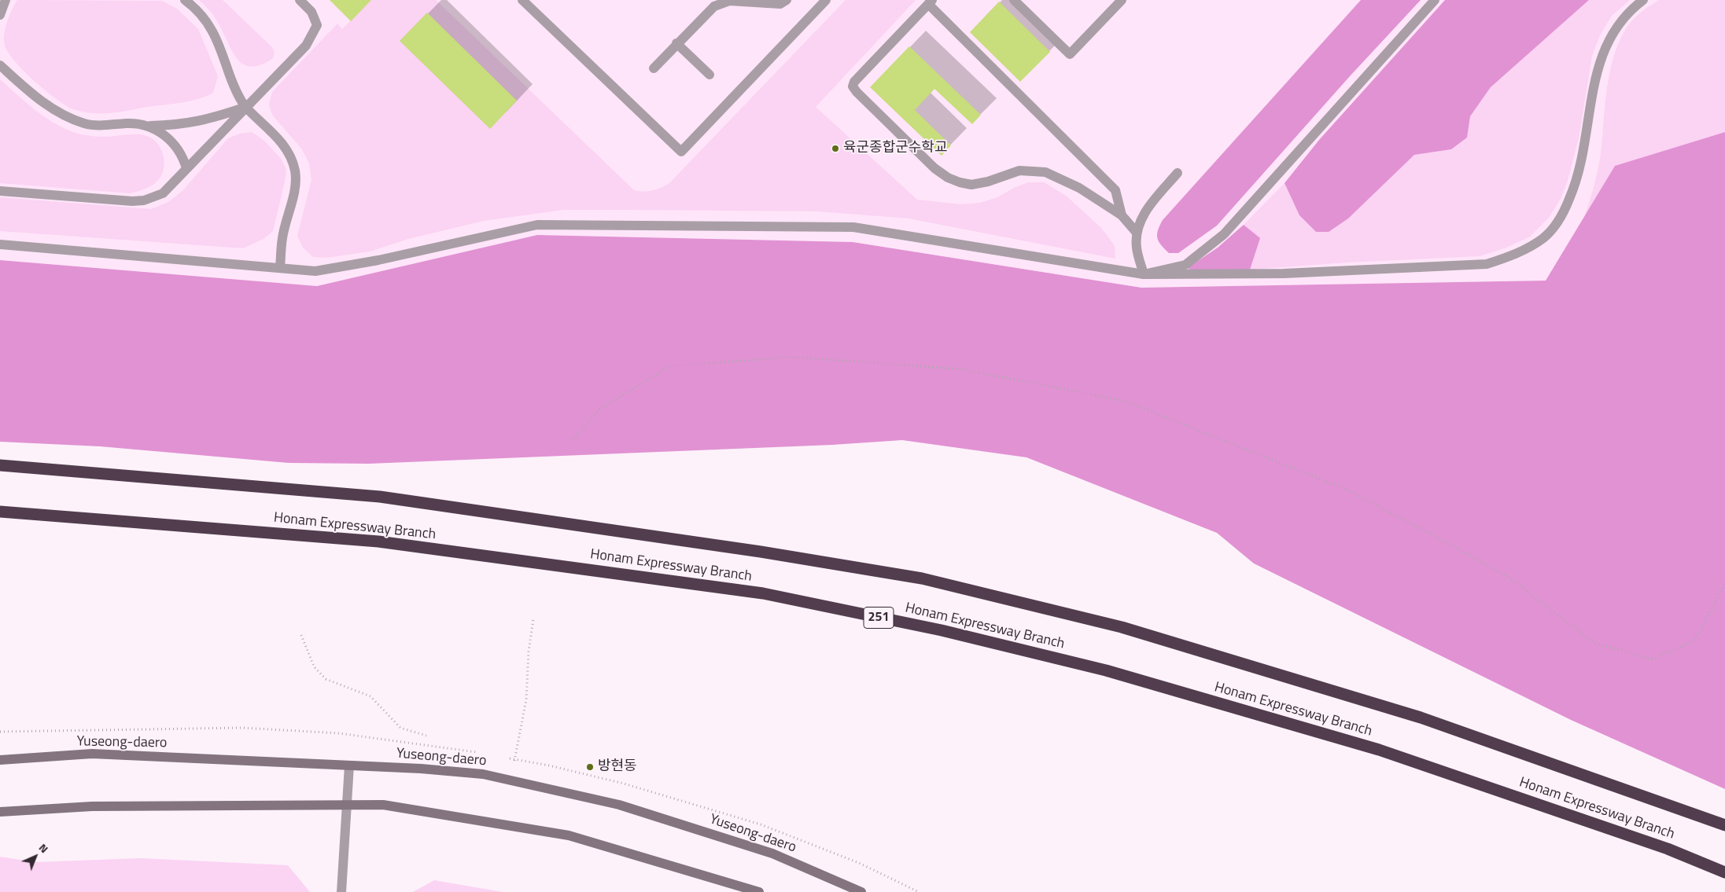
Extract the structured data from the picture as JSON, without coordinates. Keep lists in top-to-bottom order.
{
  "streets": {
    "highway": ["Honam Expressway Branch", "251"],
    "main road": ["Yuseong-daero"]
  },
  "places": ["육군종합군수학교", "방현동"],
  "north": "top right"
}
